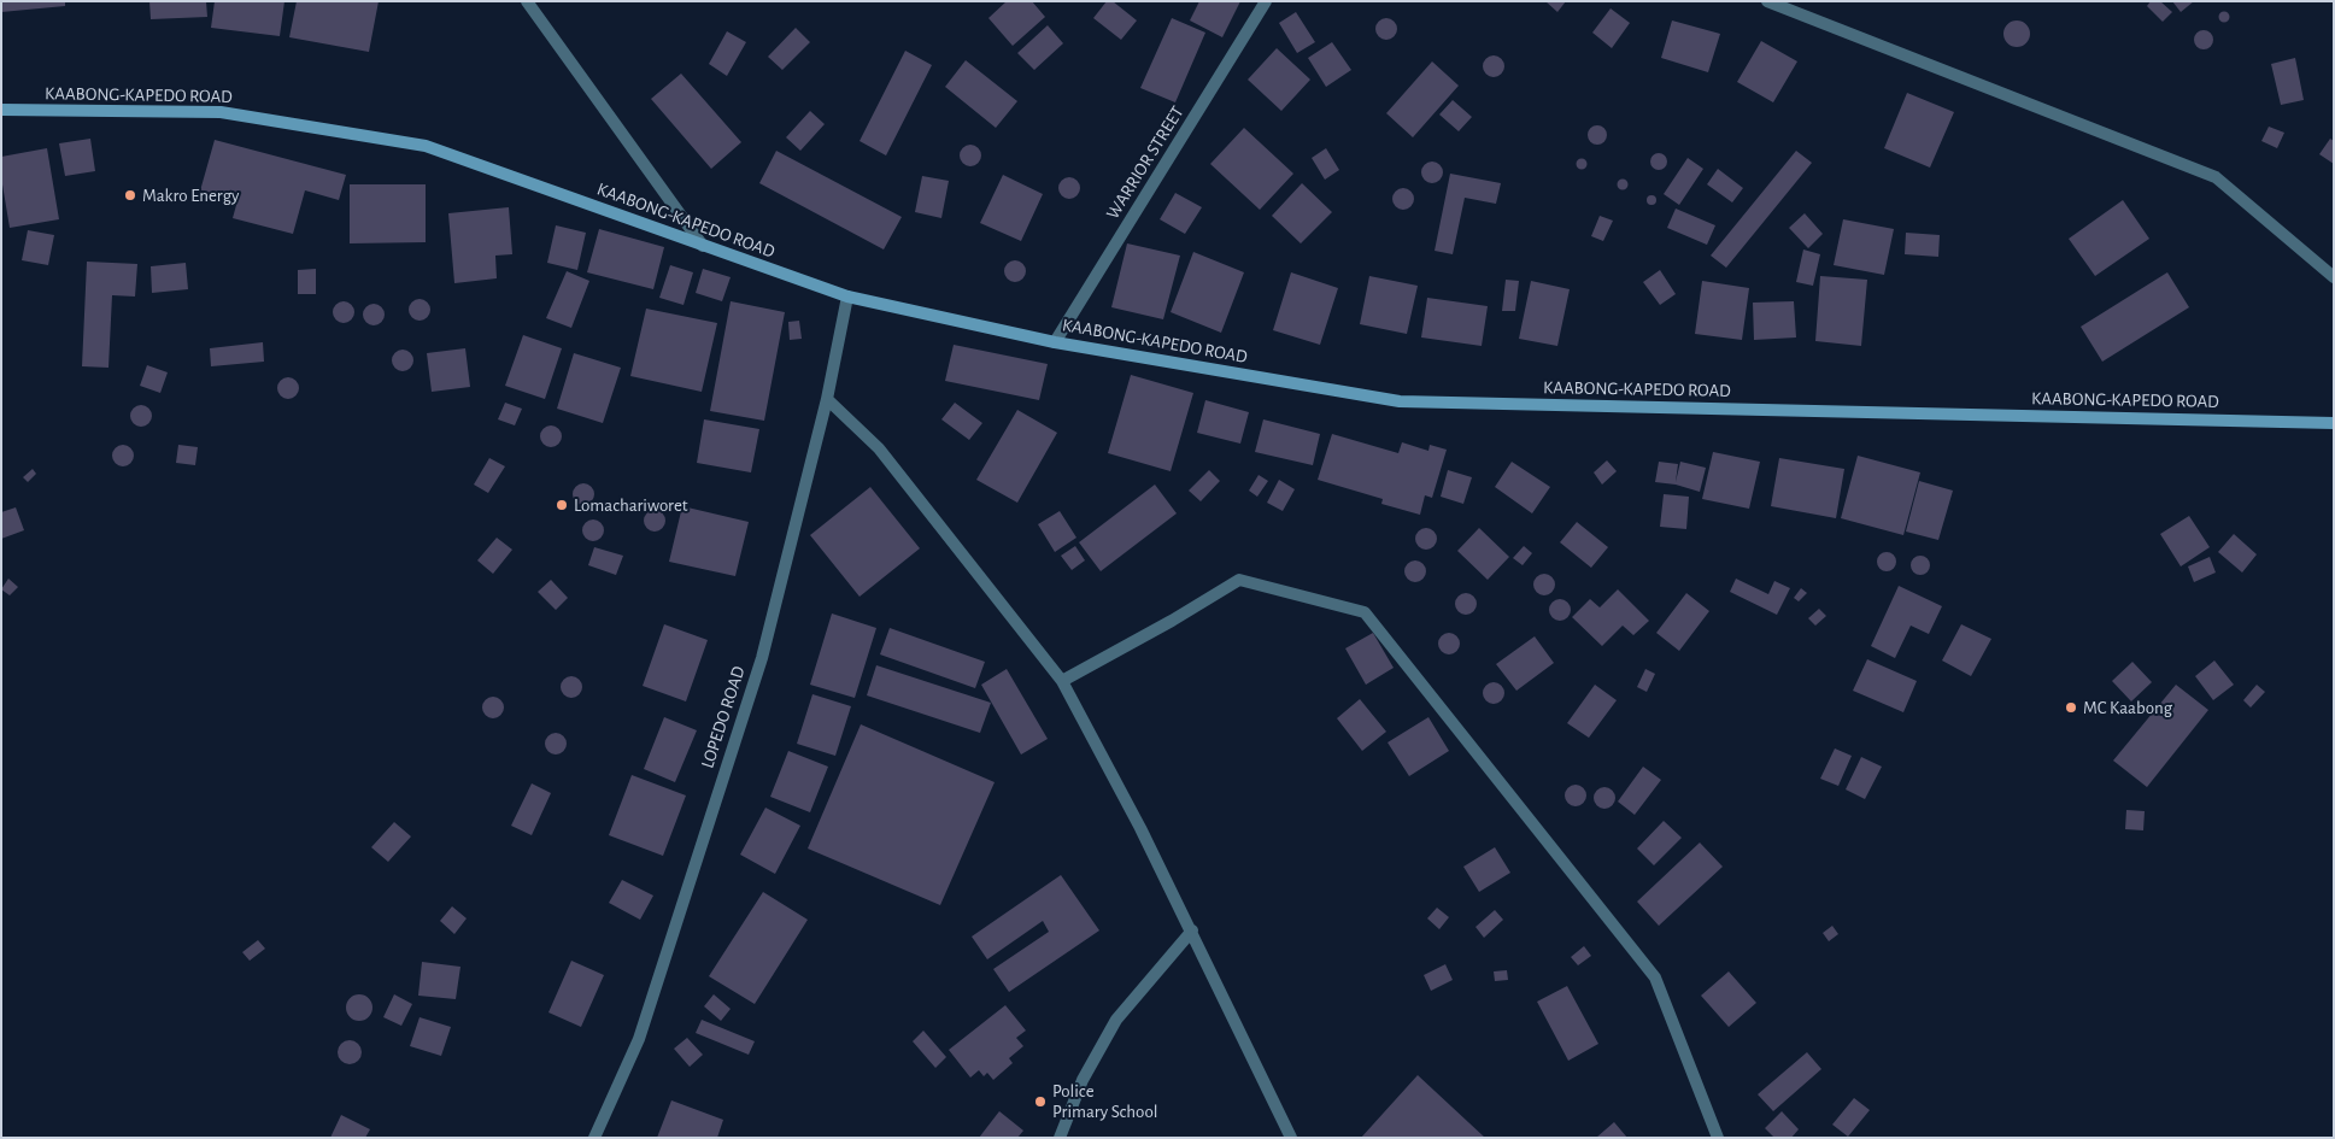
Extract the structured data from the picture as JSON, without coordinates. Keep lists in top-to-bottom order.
{
  "streets": {
    "main road": ["KAABONG-KAPEDO ROAD"],
    "street": ["WARRIOR STREET", "LOPEDO ROAD"]
  },
  "crossings": [
    ["KAABONG-KAPEDO ROAD", "WARRIOR STREET"],
    ["KAABONG-KAPEDO ROAD", "LOPEDO ROAD"]
  ],
  "places": [
    "Makro Energy",
    "Lomachariworet",
    "MC Kaabong",
    "Police Primary School"
  ]
}
